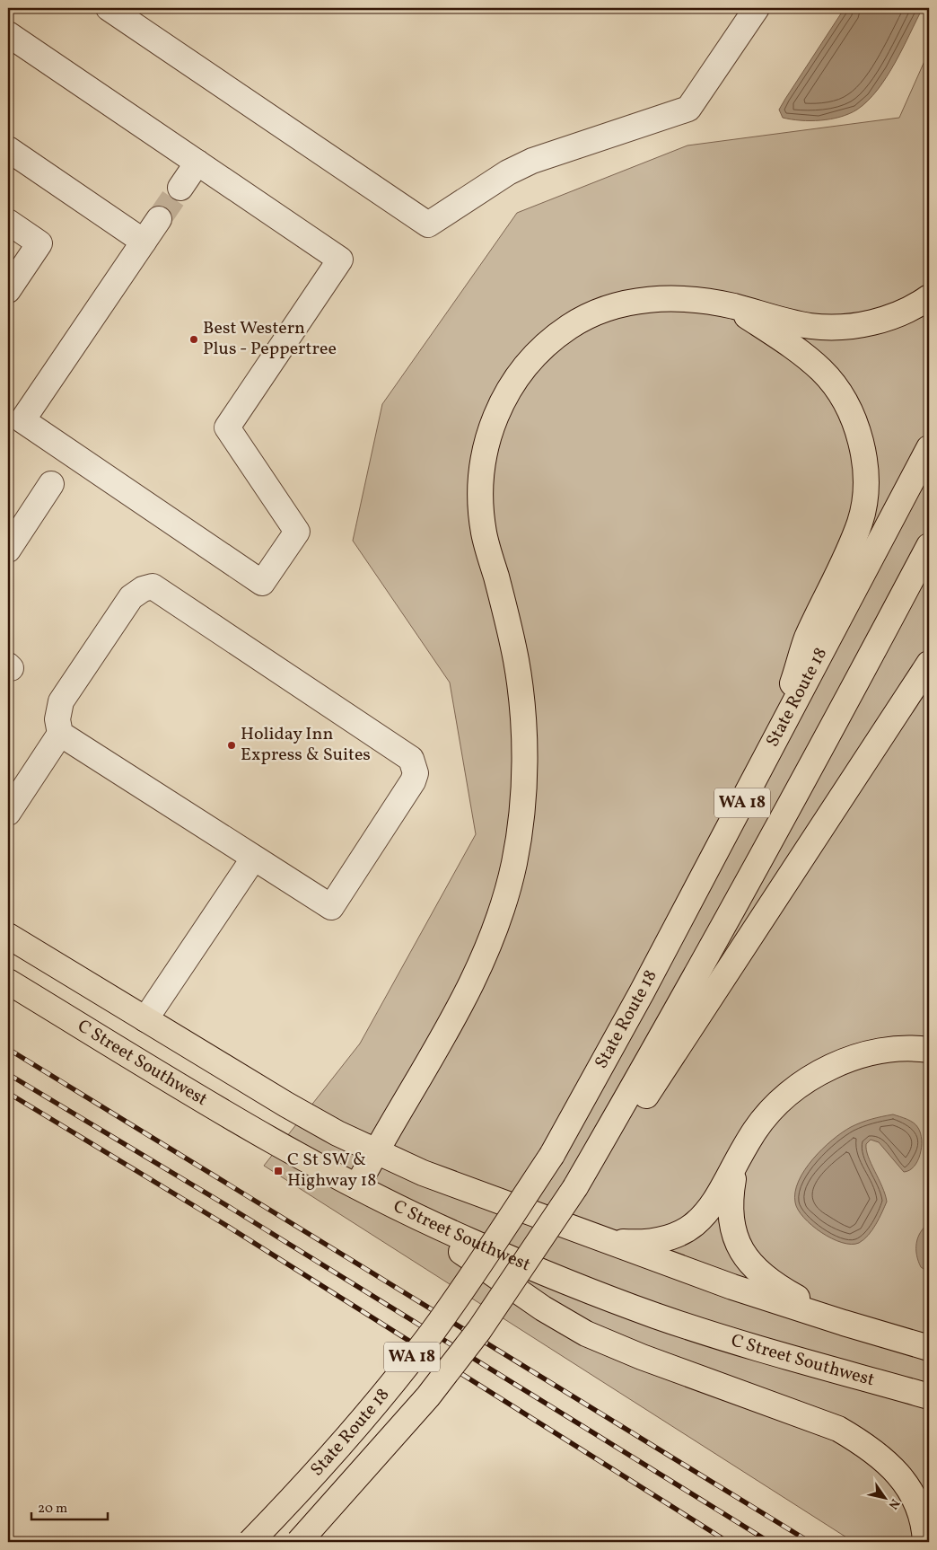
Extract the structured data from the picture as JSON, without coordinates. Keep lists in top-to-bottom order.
{
  "streets": {
    "main road": ["State Route 18", "WA 18", "C Street Southwest"]
  },
  "places": {
    "other": ["Best Western Plus - Peppertree", "Holiday Inn Express & Suites"],
    "transit": ["C St SW & Highway 18"]
  },
  "scale_bar": "20 m",
  "north": "bottom right"
}
